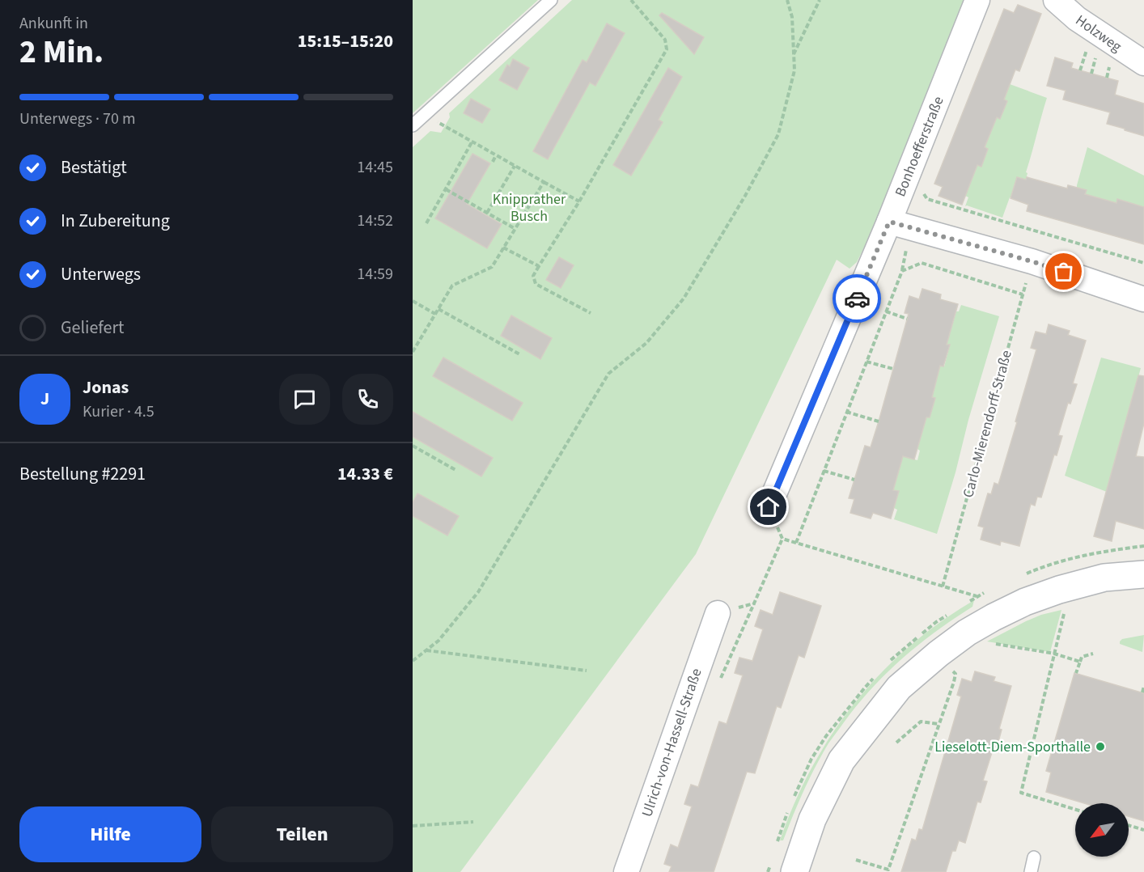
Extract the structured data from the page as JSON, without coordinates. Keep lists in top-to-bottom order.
{
  "streets": {
    "street": ["Holzweg", "Bonhoefferstraße", "Ulrich-von-Hassell-Straße"],
    "path": ["Carlo-Mierendorff-Straße"]
  },
  "parks": ["Knipprather Busch"],
  "places": ["Lieselott-Diem-Sporthalle"],
  "north": "bottom left",
  "page": {
    "heading": ["2 Min.", "Ankunft in", "15:15–15:20"],
    "panel": [
      "Jonas",
      "Kurier · 4.5",
      "Bestellung #2291",
      "14.33 €"
    ],
    "bar": "Unterwegs · 70 m",
    "list": [
      ["Bestätigt", "14:45"],
      ["In Zubereitung", "14:52"],
      ["Unterwegs", "14:59"],
      "Geliefert"
    ],
    "round": "J",
    "buttons": ["Hilfe", "Teilen"]
  }
}
